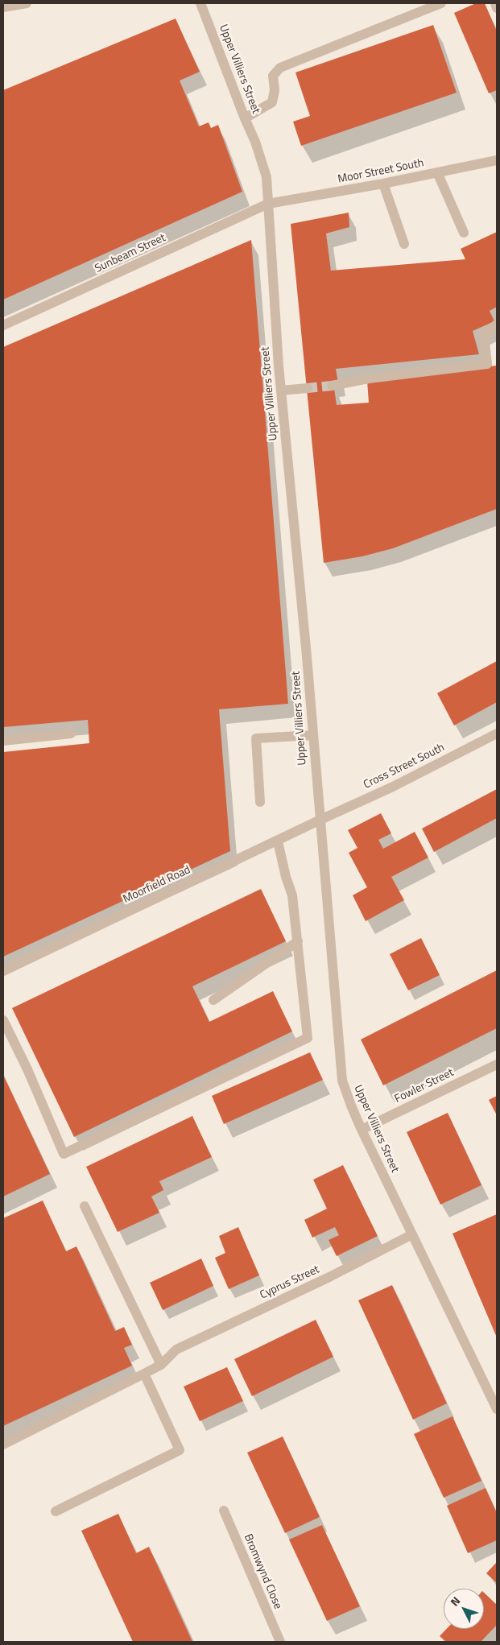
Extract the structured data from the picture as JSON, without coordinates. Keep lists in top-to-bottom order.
{
  "streets": {
    "street": [
      "Upper Villiers Street",
      "Moor Street South",
      "Sunbeam Street",
      "Cross Street South",
      "Moorfield Road",
      "Fowler Street",
      "Cyprus Street",
      "Bromwynd Close"
    ]
  },
  "crossings": [
    ["Upper Villiers Street", "Moor Street South"],
    ["Upper Villiers Street", "Sunbeam Street"],
    ["Upper Villiers Street", "Cross Street South"],
    ["Upper Villiers Street", "Moorfield Road"],
    ["Upper Villiers Street", "Fowler Street"],
    ["Upper Villiers Street", "Cyprus Street"],
    ["Moor Street South", "Sunbeam Street"],
    ["Cross Street South", "Moorfield Road"]
  ],
  "north": "top left"
}
